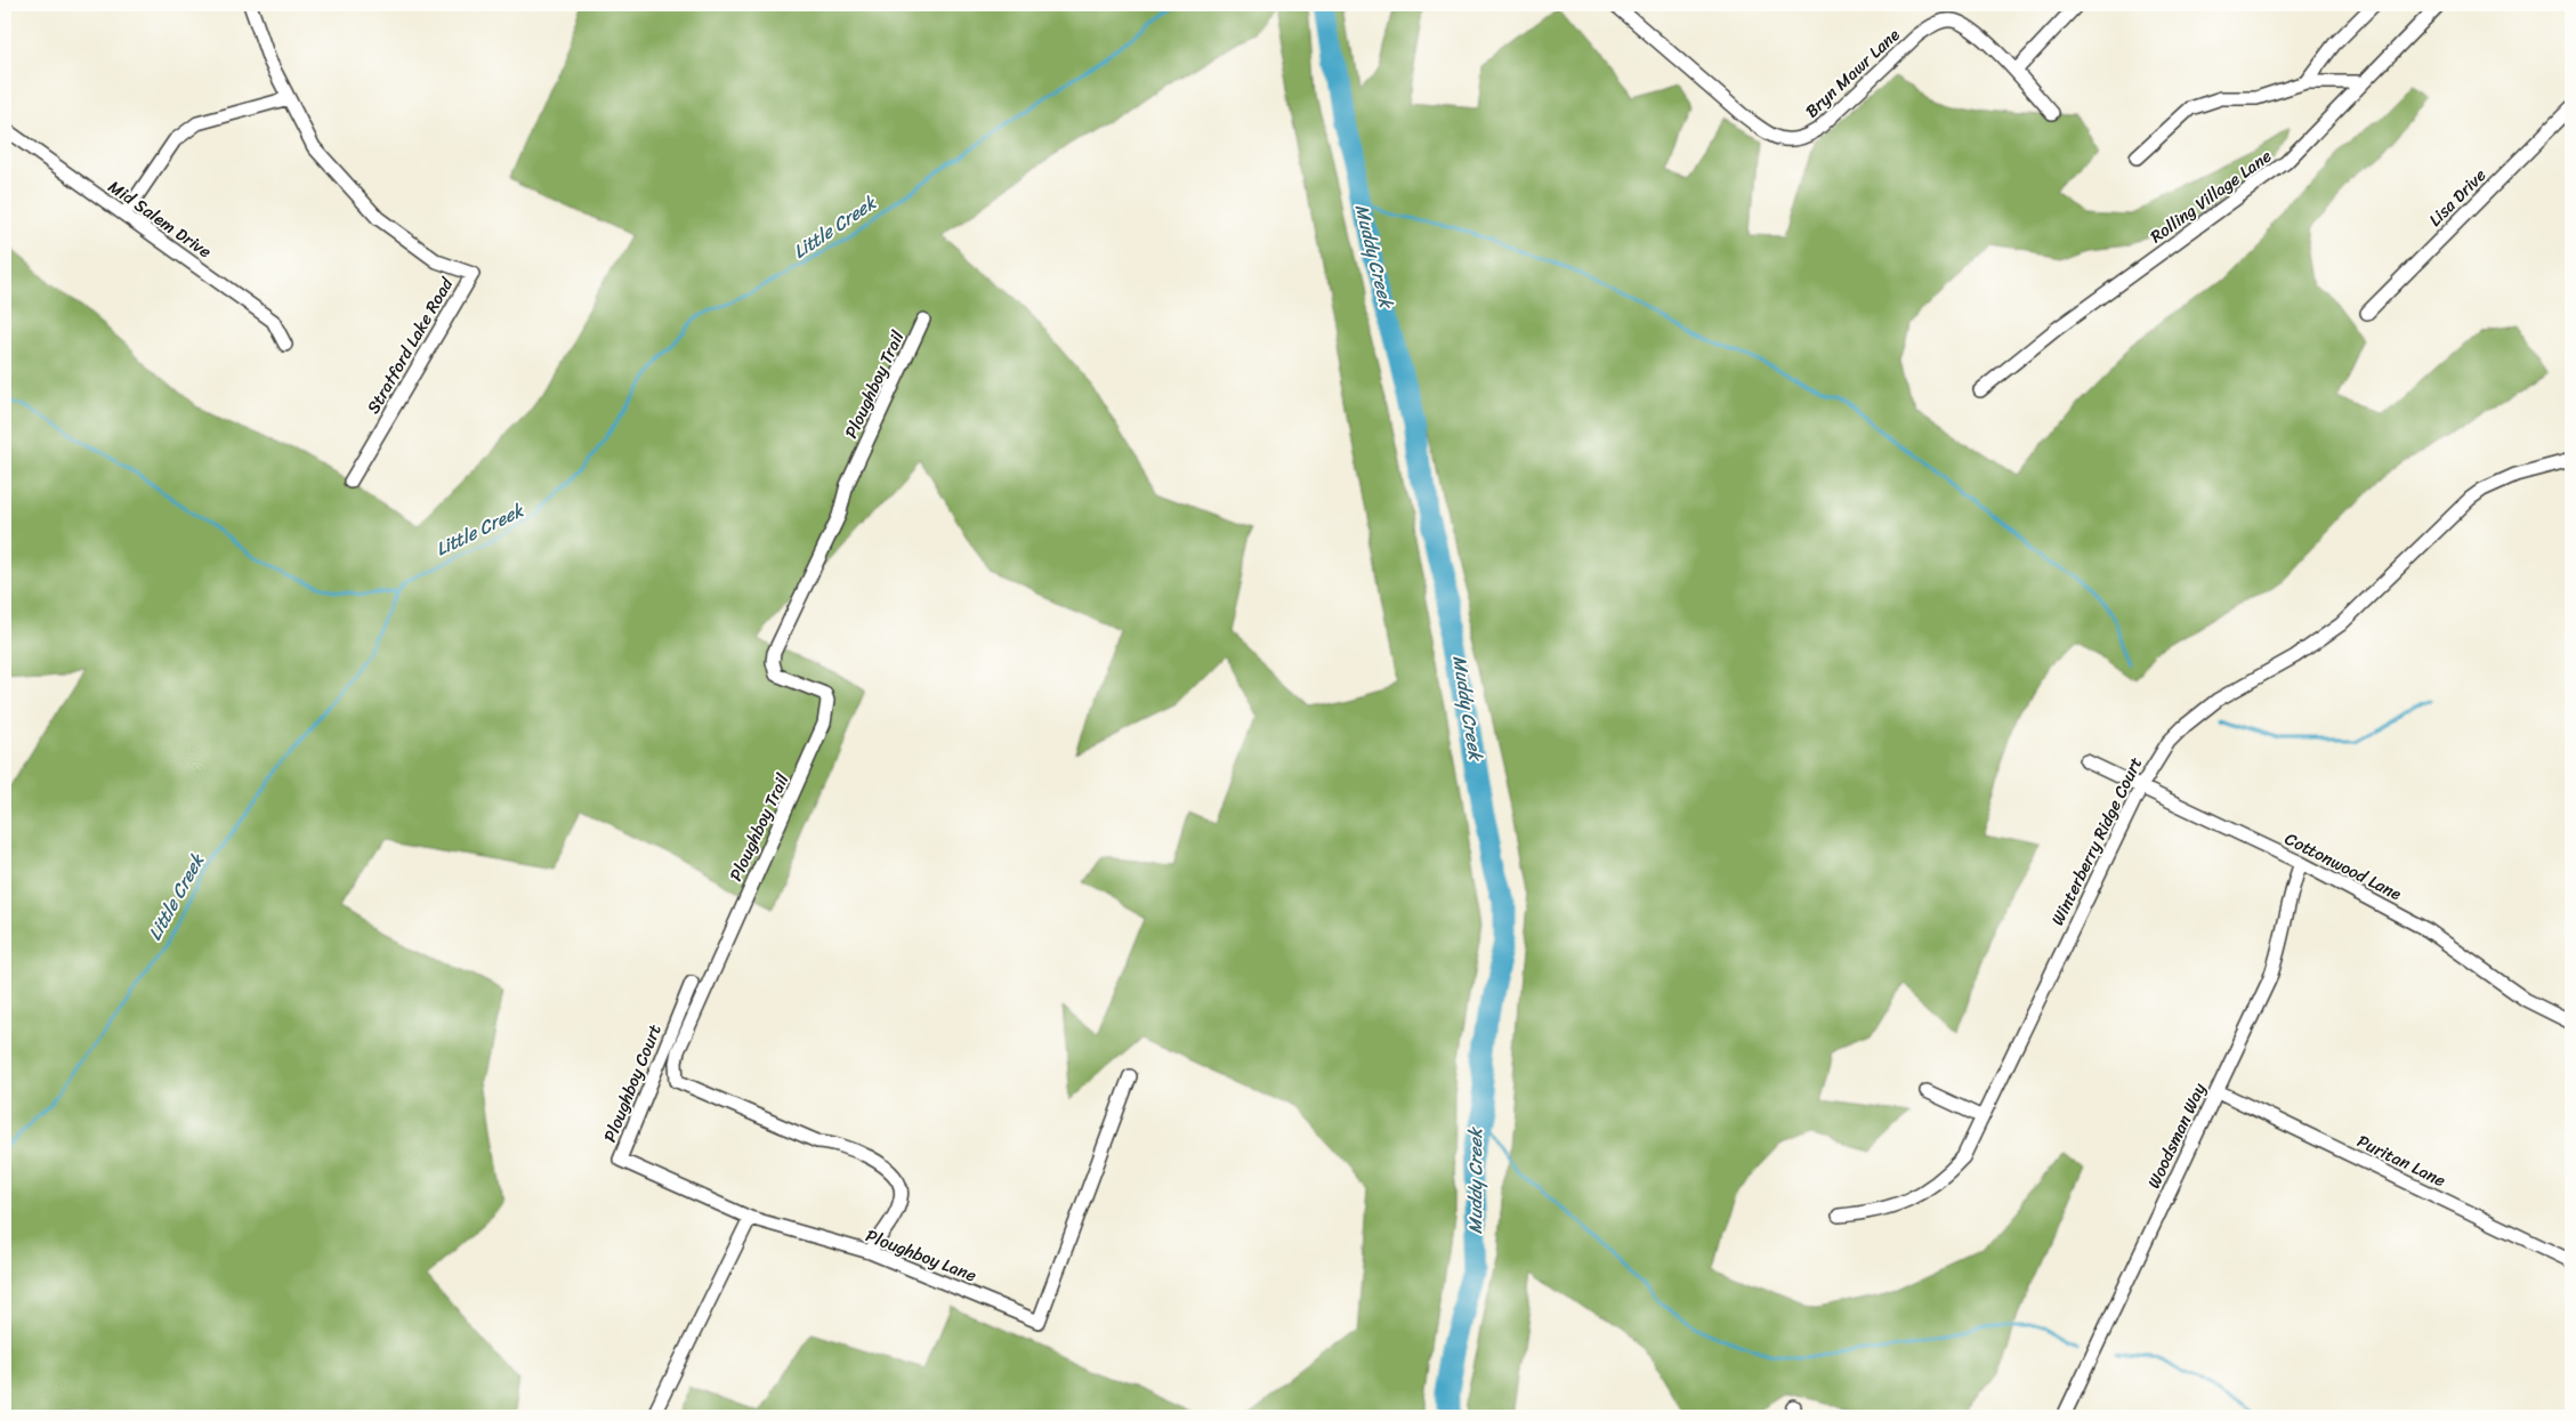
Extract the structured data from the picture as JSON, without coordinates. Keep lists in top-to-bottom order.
{
  "streets": {
    "street": [
      "Bryn Mawr Lane",
      "Rolling Village Lane",
      "Lisa Drive",
      "Mid Salem Drive",
      "Stratford Lake Road",
      "Ploughboy Trail",
      "Winterberry Ridge Court",
      "Cottonwood Lane",
      "Ploughboy Court",
      "Woodsman Way",
      "Puritan Lane",
      "Ploughboy Lane"
    ]
  },
  "crossings": [
    ["Ploughboy Trail", "Ploughboy Lane"],
    ["Winterberry Ridge Court", "Cottonwood Lane"],
    ["Cottonwood Lane", "Woodsman Way"],
    ["Ploughboy Court", "Ploughboy Lane"],
    ["Woodsman Way", "Puritan Lane"]
  ],
  "water": ["Little Creek", "Muddy Creek"]
}
